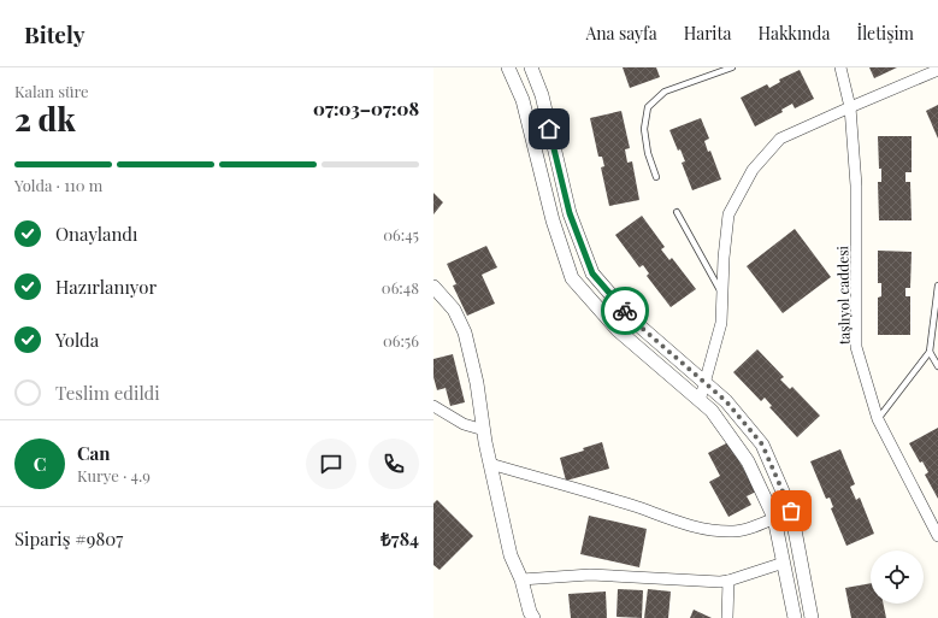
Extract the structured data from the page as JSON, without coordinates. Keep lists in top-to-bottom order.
{
  "streets": {
    "street": ["taşlıyol caddesi"]
  },
  "page": {
    "header": "Bitely",
    "nav": [
      "Ana sayfa",
      "Harita",
      "Hakkında",
      "İletişim"
    ],
    "heading": ["2 dk", "Kalan süre", "07:03–07:08"],
    "panel": [
      "Can",
      "Kurye · 4.9",
      "Sipariş #9807",
      "₺784"
    ],
    "bar": "Yolda · 110 m",
    "list": [
      ["Onaylandı", "06:45"],
      ["Hazırlanıyor", "06:48"],
      ["Yolda", "06:56"],
      "Teslim edildi"
    ],
    "round": "C"
  }
}
